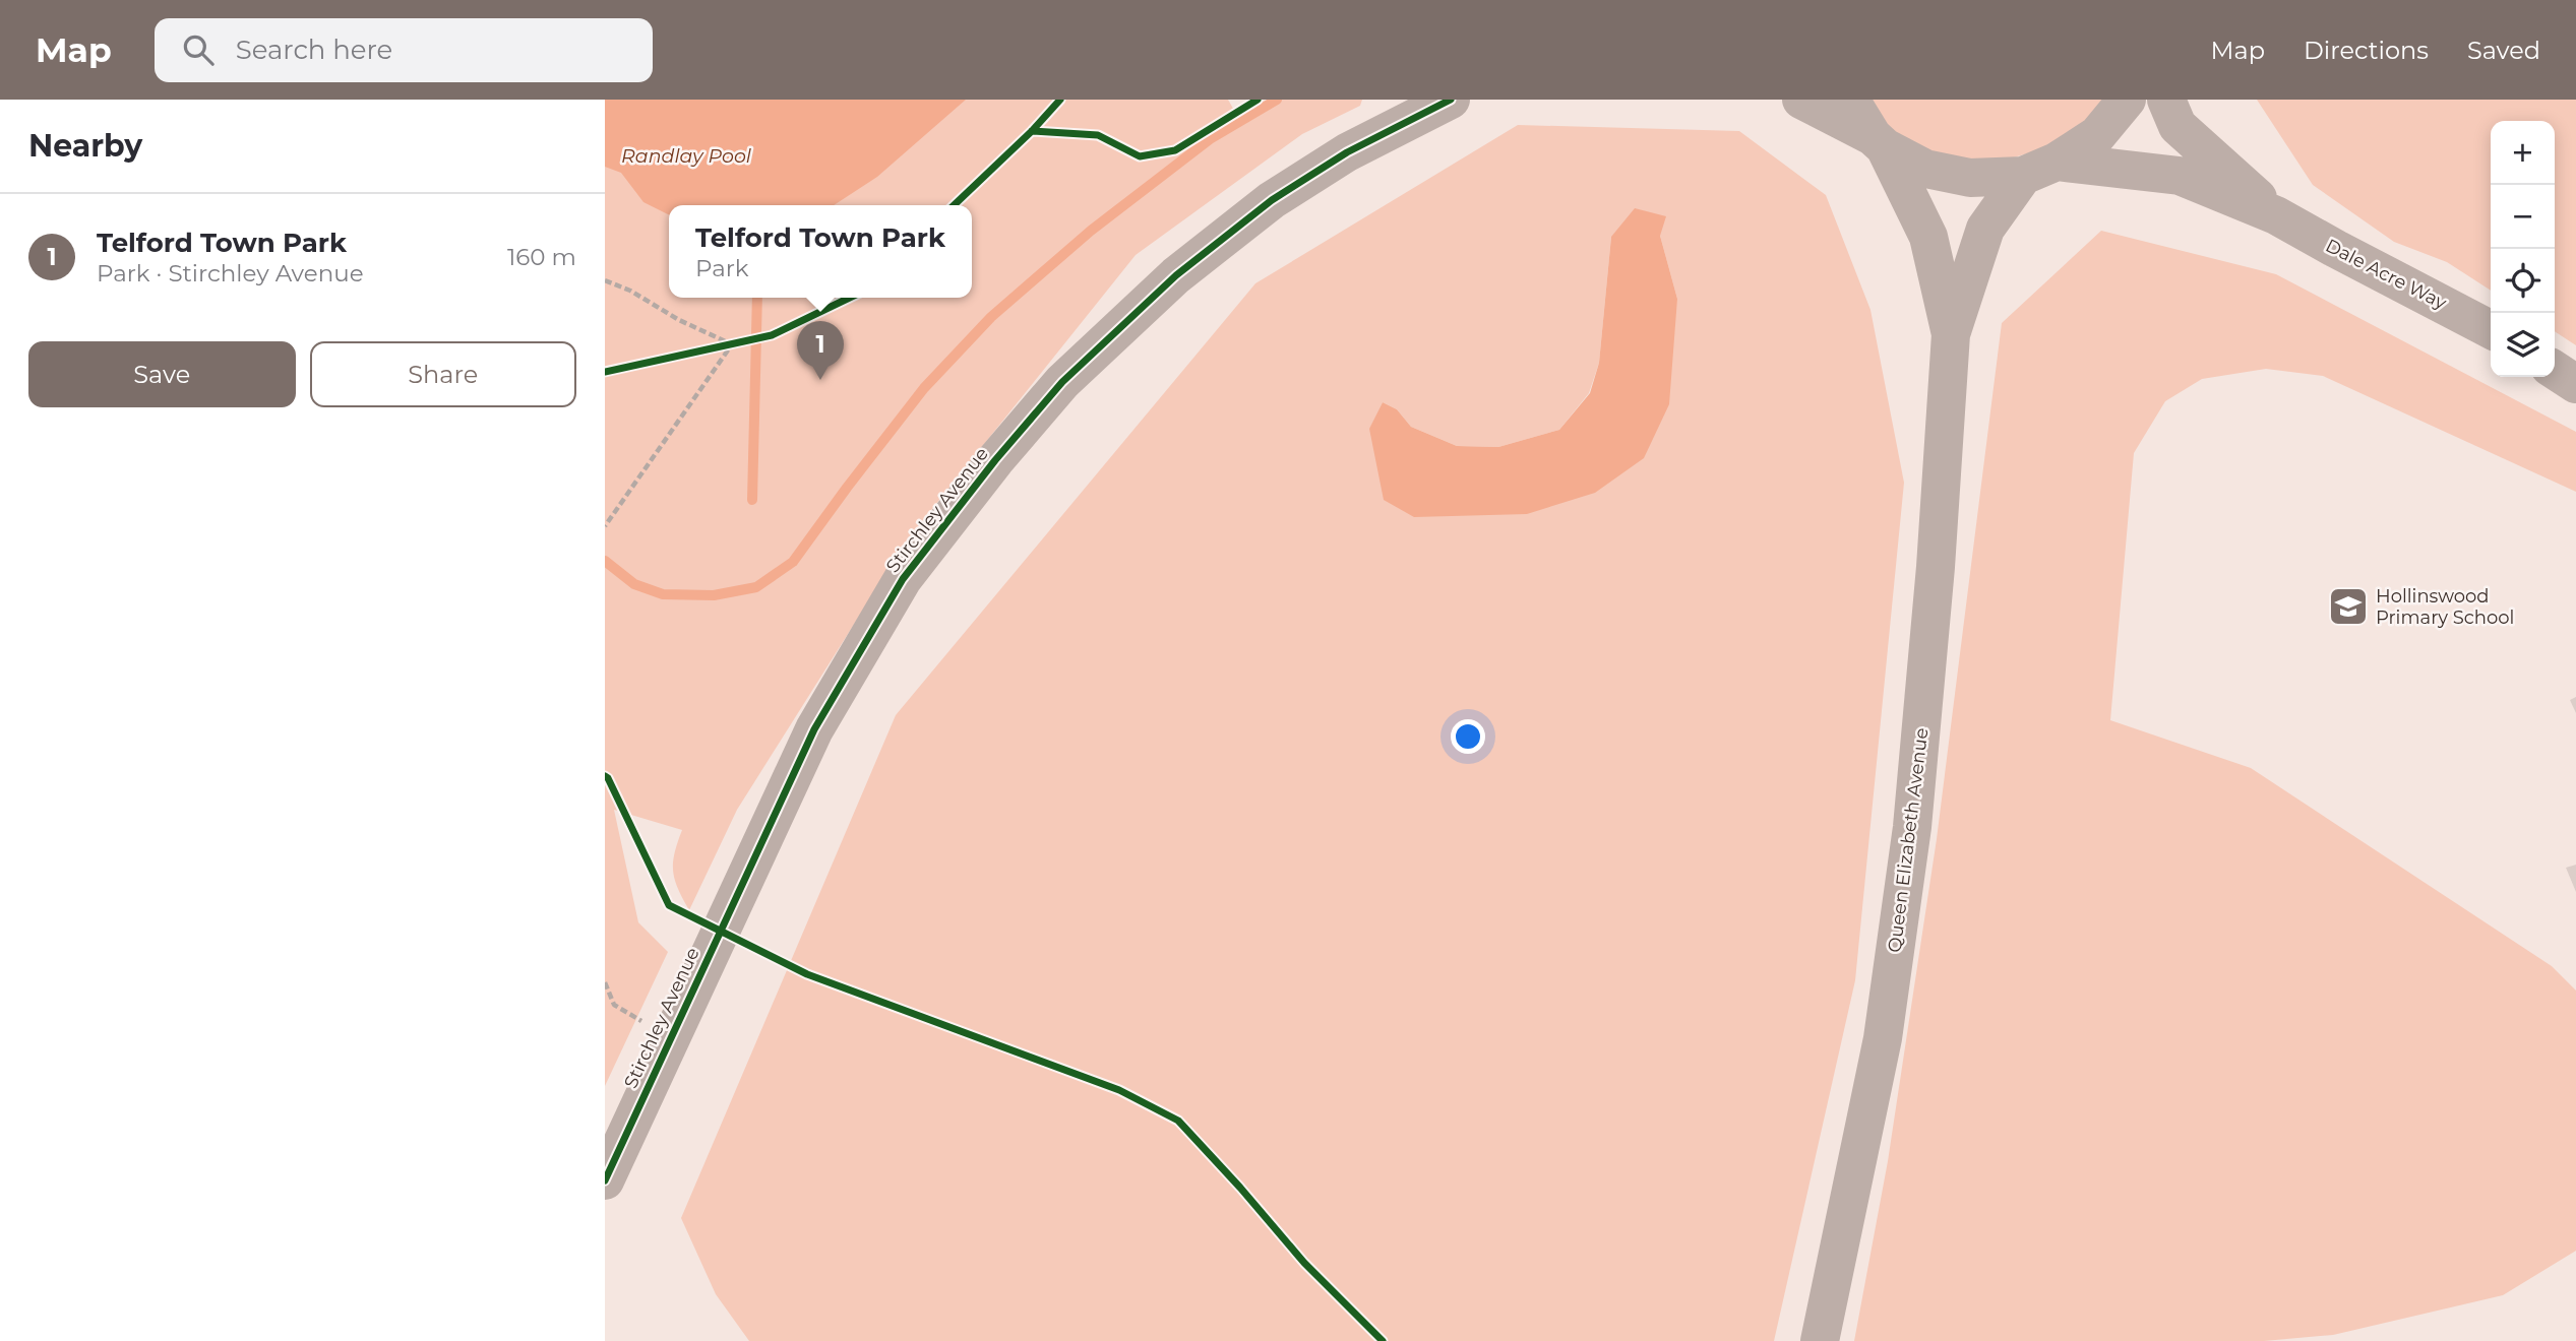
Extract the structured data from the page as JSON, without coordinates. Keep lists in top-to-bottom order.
{
  "streets": {
    "street": ["Dale Acre Way", "Stirchley Avenue", "Queen Elizabeth Avenue"]
  },
  "crossings": [
    ["Dale Acre Way", "Queen Elizabeth Avenue"]
  ],
  "water": ["Randlay Pool"],
  "places": {
    "school or university": ["Hollinswood Primary School"]
  },
  "page": {
    "header": "Map",
    "search": "Search here",
    "nav": ["Map", "Directions", "Saved"],
    "heading": "Nearby",
    "map_buttons": ["+", "−"],
    "list": [
      {
        "mark": "1",
        "name": "Telford Town Park",
        "note": "Park · Stirchley Avenue",
        "value": "160 m"
      }
    ],
    "popup": ["Telford Town Park", "Park"],
    "buttons": ["Save", "Share"],
    "pins": "1"
  }
}
